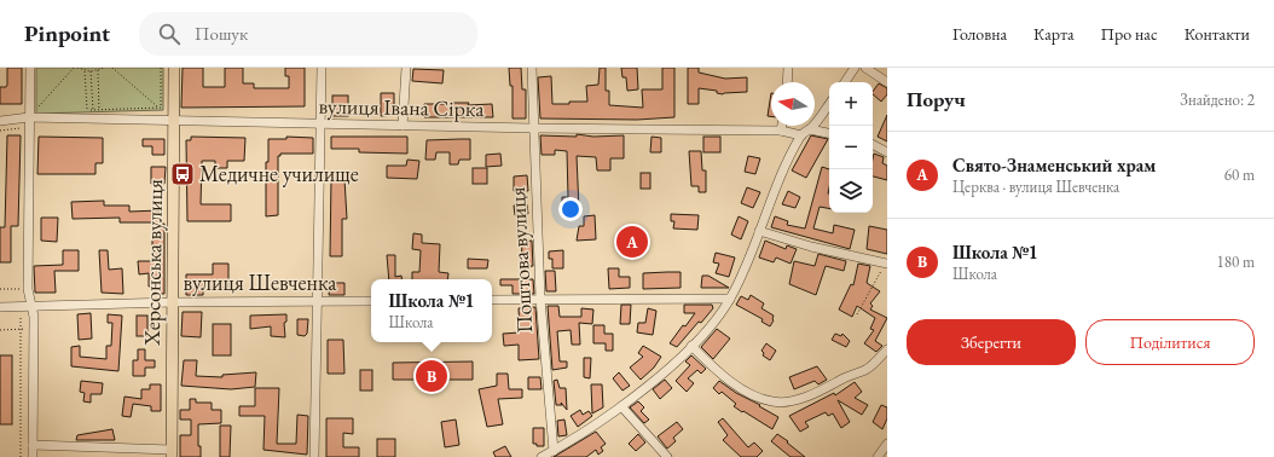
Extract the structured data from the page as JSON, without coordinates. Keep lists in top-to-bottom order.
{
  "streets": {
    "main road": ["Херсонська вулиця"],
    "street": ["вулиця Івана Сірка", "Поштова вулиця", "вулиця Шевченка"]
  },
  "crossings": [
    ["вулиця Івана Сірка", "Поштова вулиця"],
    ["вулиця Івана Сірка", "Херсонська вулиця"],
    ["Херсонська вулиця", "вулиця Шевченка"]
  ],
  "places": {
    "bus stop": ["Медичне училище"]
  },
  "north": "left",
  "page": {
    "header": "Pinpoint",
    "search": "Пошук",
    "nav": [
      "Головна",
      "Карта",
      "Про нас",
      "Контакти"
    ],
    "heading": ["Поруч", "Знайдено: 2"],
    "map_buttons": ["+", "−"],
    "list": [
      {
        "mark": "A",
        "name": "Свято-Знаменський храм",
        "note": "Церква · вулиця Шевченка",
        "value": "60 m"
      },
      {
        "mark": "B",
        "name": "Школа №1",
        "note": "Школа",
        "value": "180 m"
      }
    ],
    "pins": ["A", "B"],
    "popup": ["Школа №1", "Школа"],
    "buttons": ["Зберегти", "Поділитися"]
  }
}
